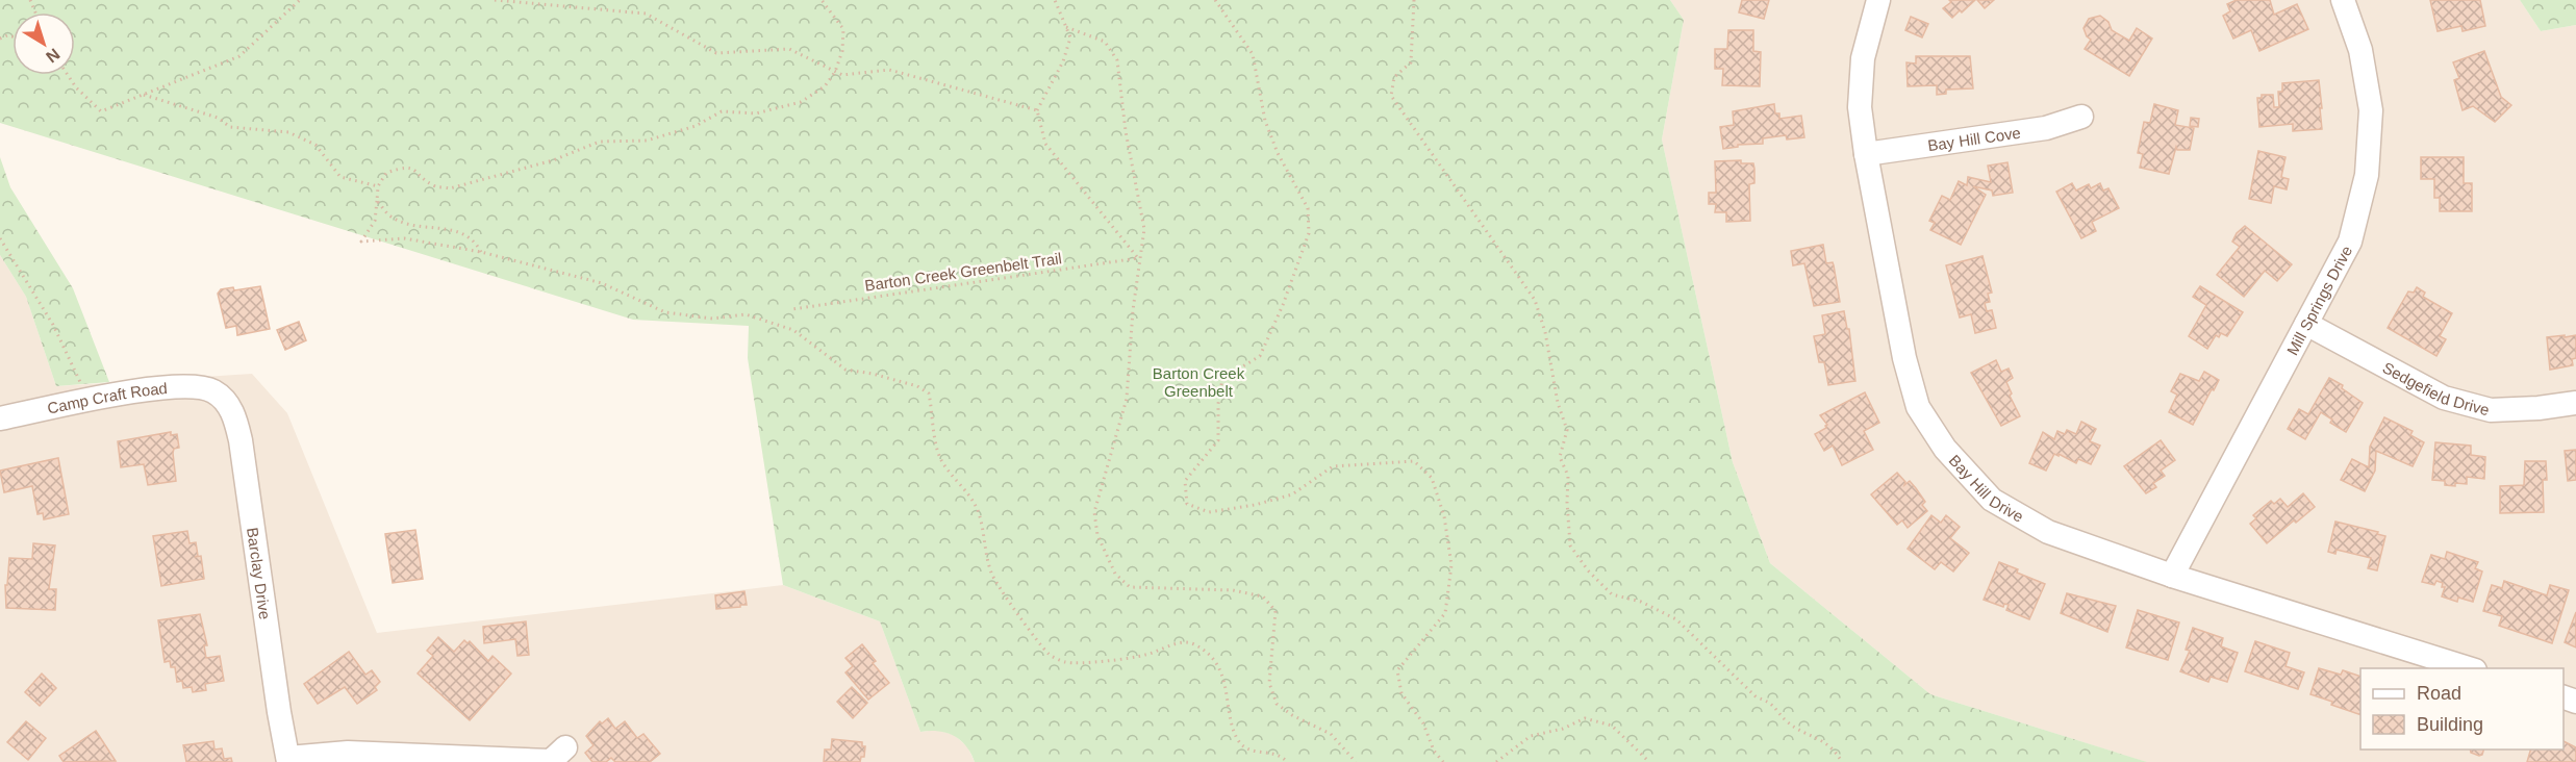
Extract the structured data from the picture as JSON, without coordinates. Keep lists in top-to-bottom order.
{
  "streets": {
    "street": [
      "Bay Hill Cove",
      "Mill Springs Drive",
      "Sedgefield Drive",
      "Camp Craft Road",
      "Bay Hill Drive",
      "Barclay Drive"
    ],
    "path": ["Barton Creek Greenbelt Trail"]
  },
  "crossings": [
    ["Bay Hill Cove", "Bay Hill Drive"],
    ["Mill Springs Drive", "Sedgefield Drive"],
    ["Mill Springs Drive", "Bay Hill Drive"],
    ["Camp Craft Road", "Barclay Drive"]
  ],
  "parks": ["Barton Creek Greenbelt"],
  "legend": ["Road", "Building"],
  "north": "bottom right"
}
